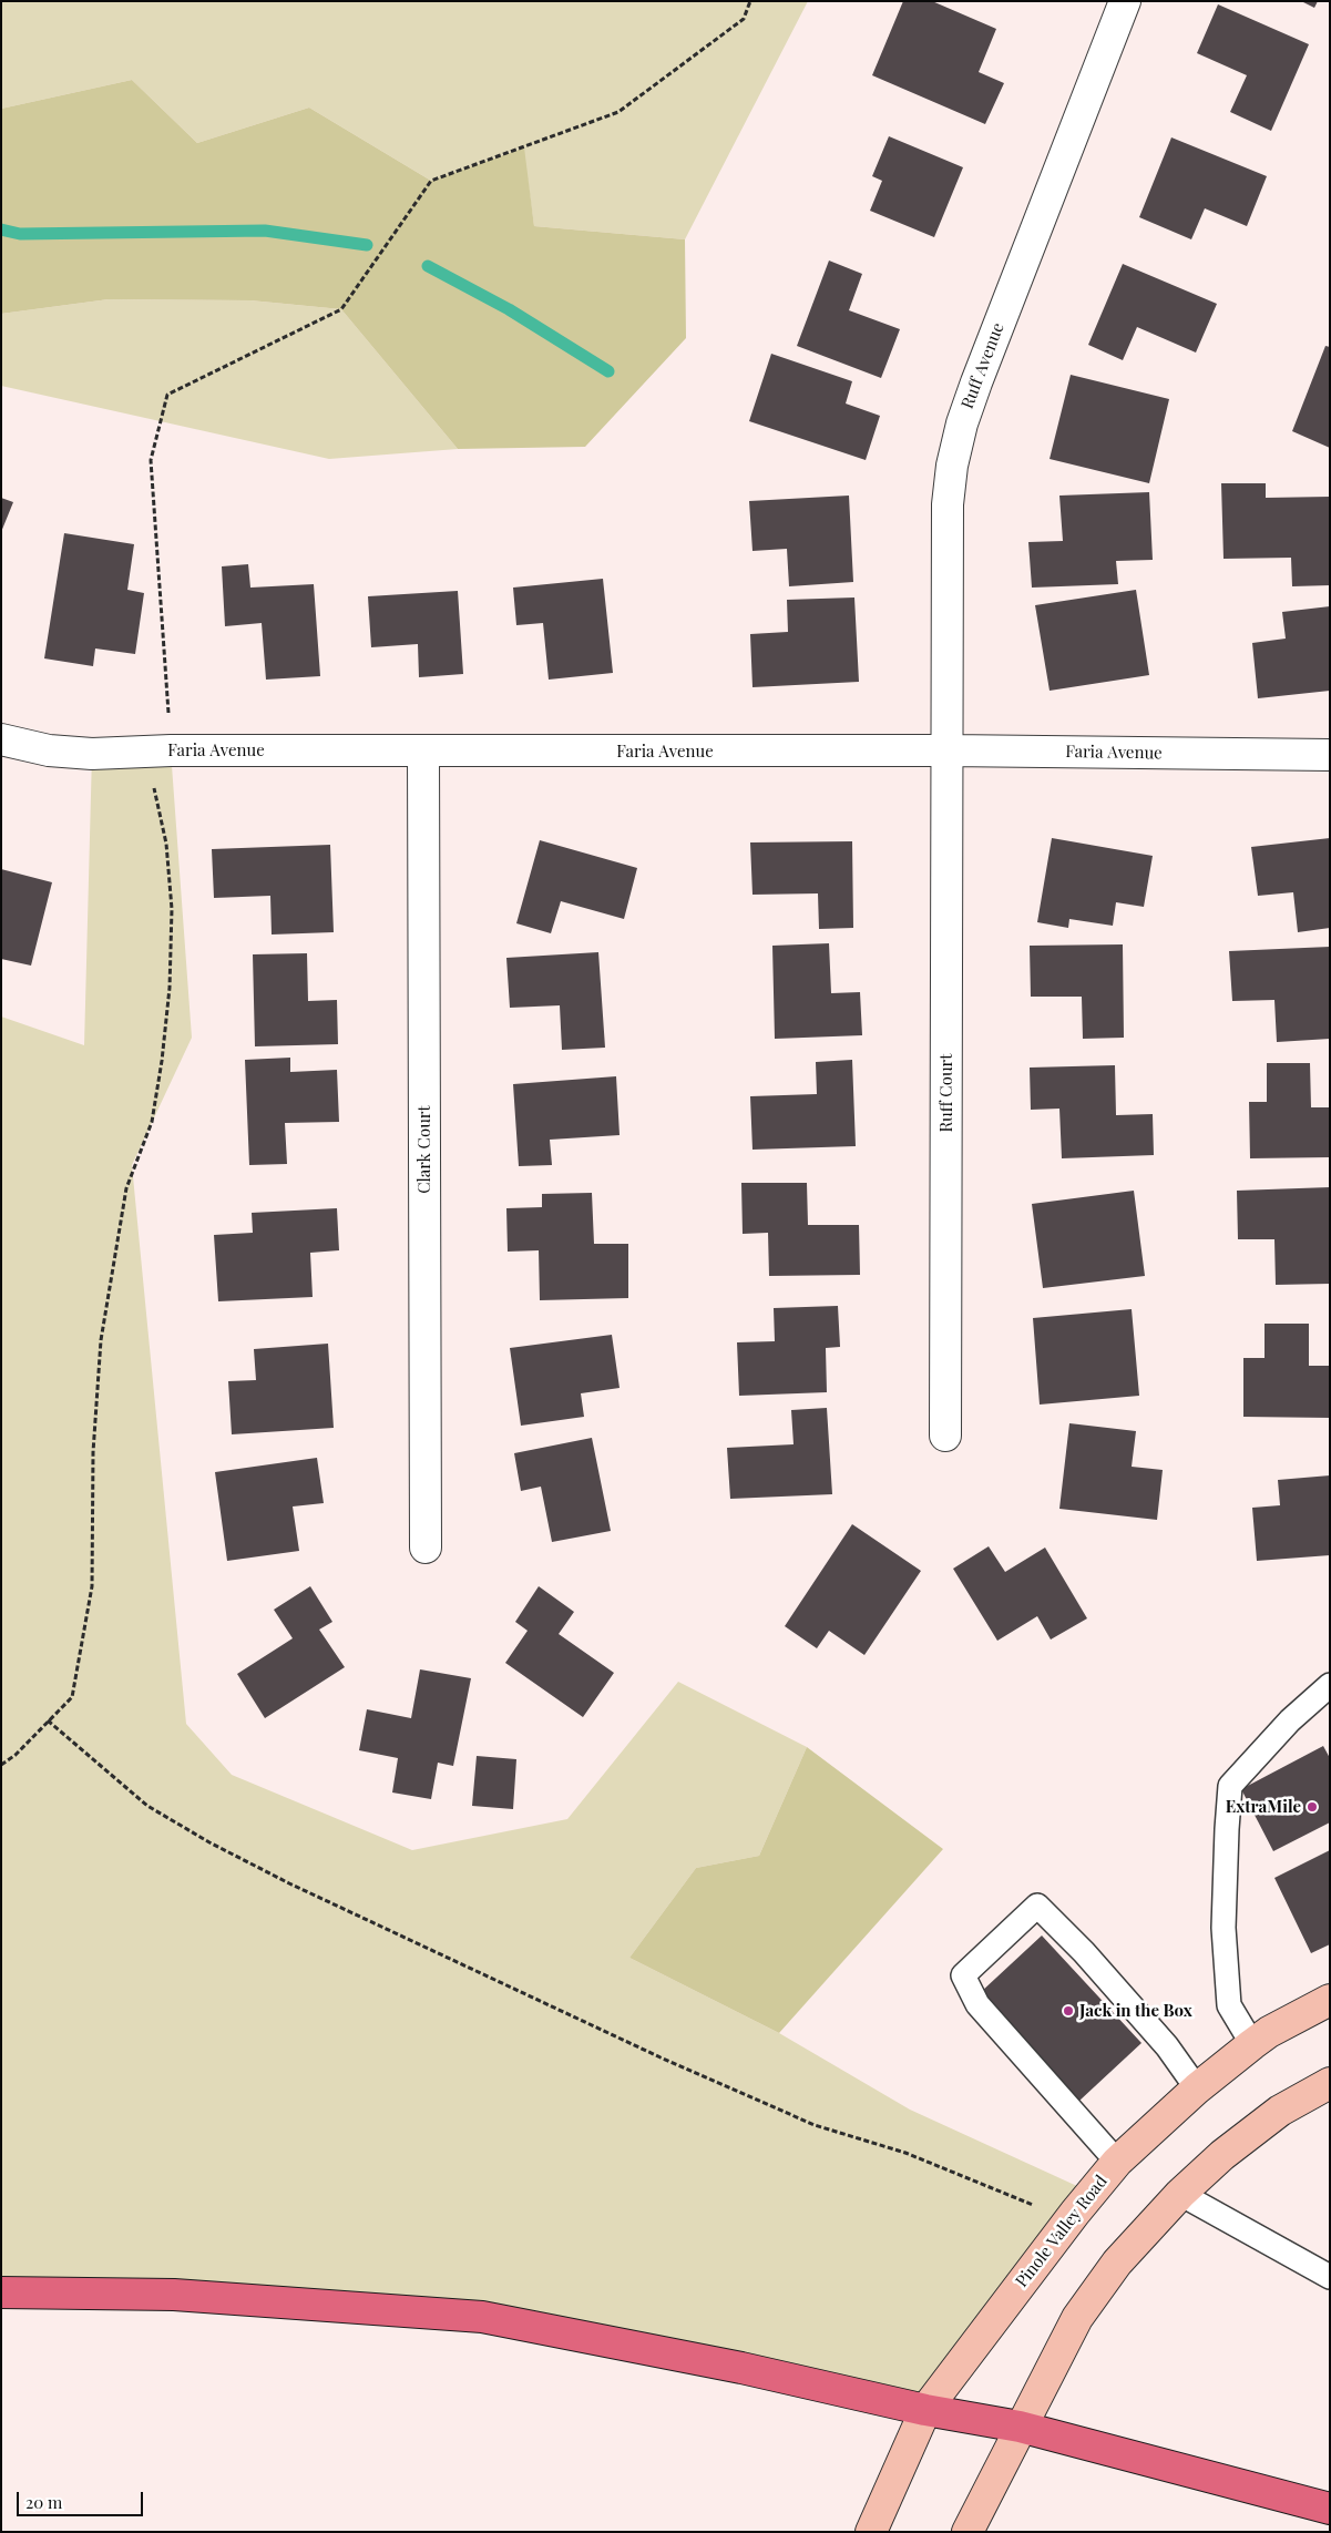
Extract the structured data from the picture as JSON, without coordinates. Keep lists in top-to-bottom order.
{
  "streets": {
    "main road": ["Pinole Valley Road"],
    "street": [
      "Ruff Avenue",
      "Faria Avenue",
      "Ruff Court",
      "Clark Court"
    ]
  },
  "crossings": [
    ["Ruff Avenue", "Faria Avenue"],
    ["Ruff Avenue", "Ruff Court"],
    ["Faria Avenue", "Ruff Court"],
    ["Faria Avenue", "Clark Court"]
  ],
  "places": ["ExtraMile", "Jack in the Box"],
  "scale_bar": "20 m"
}
